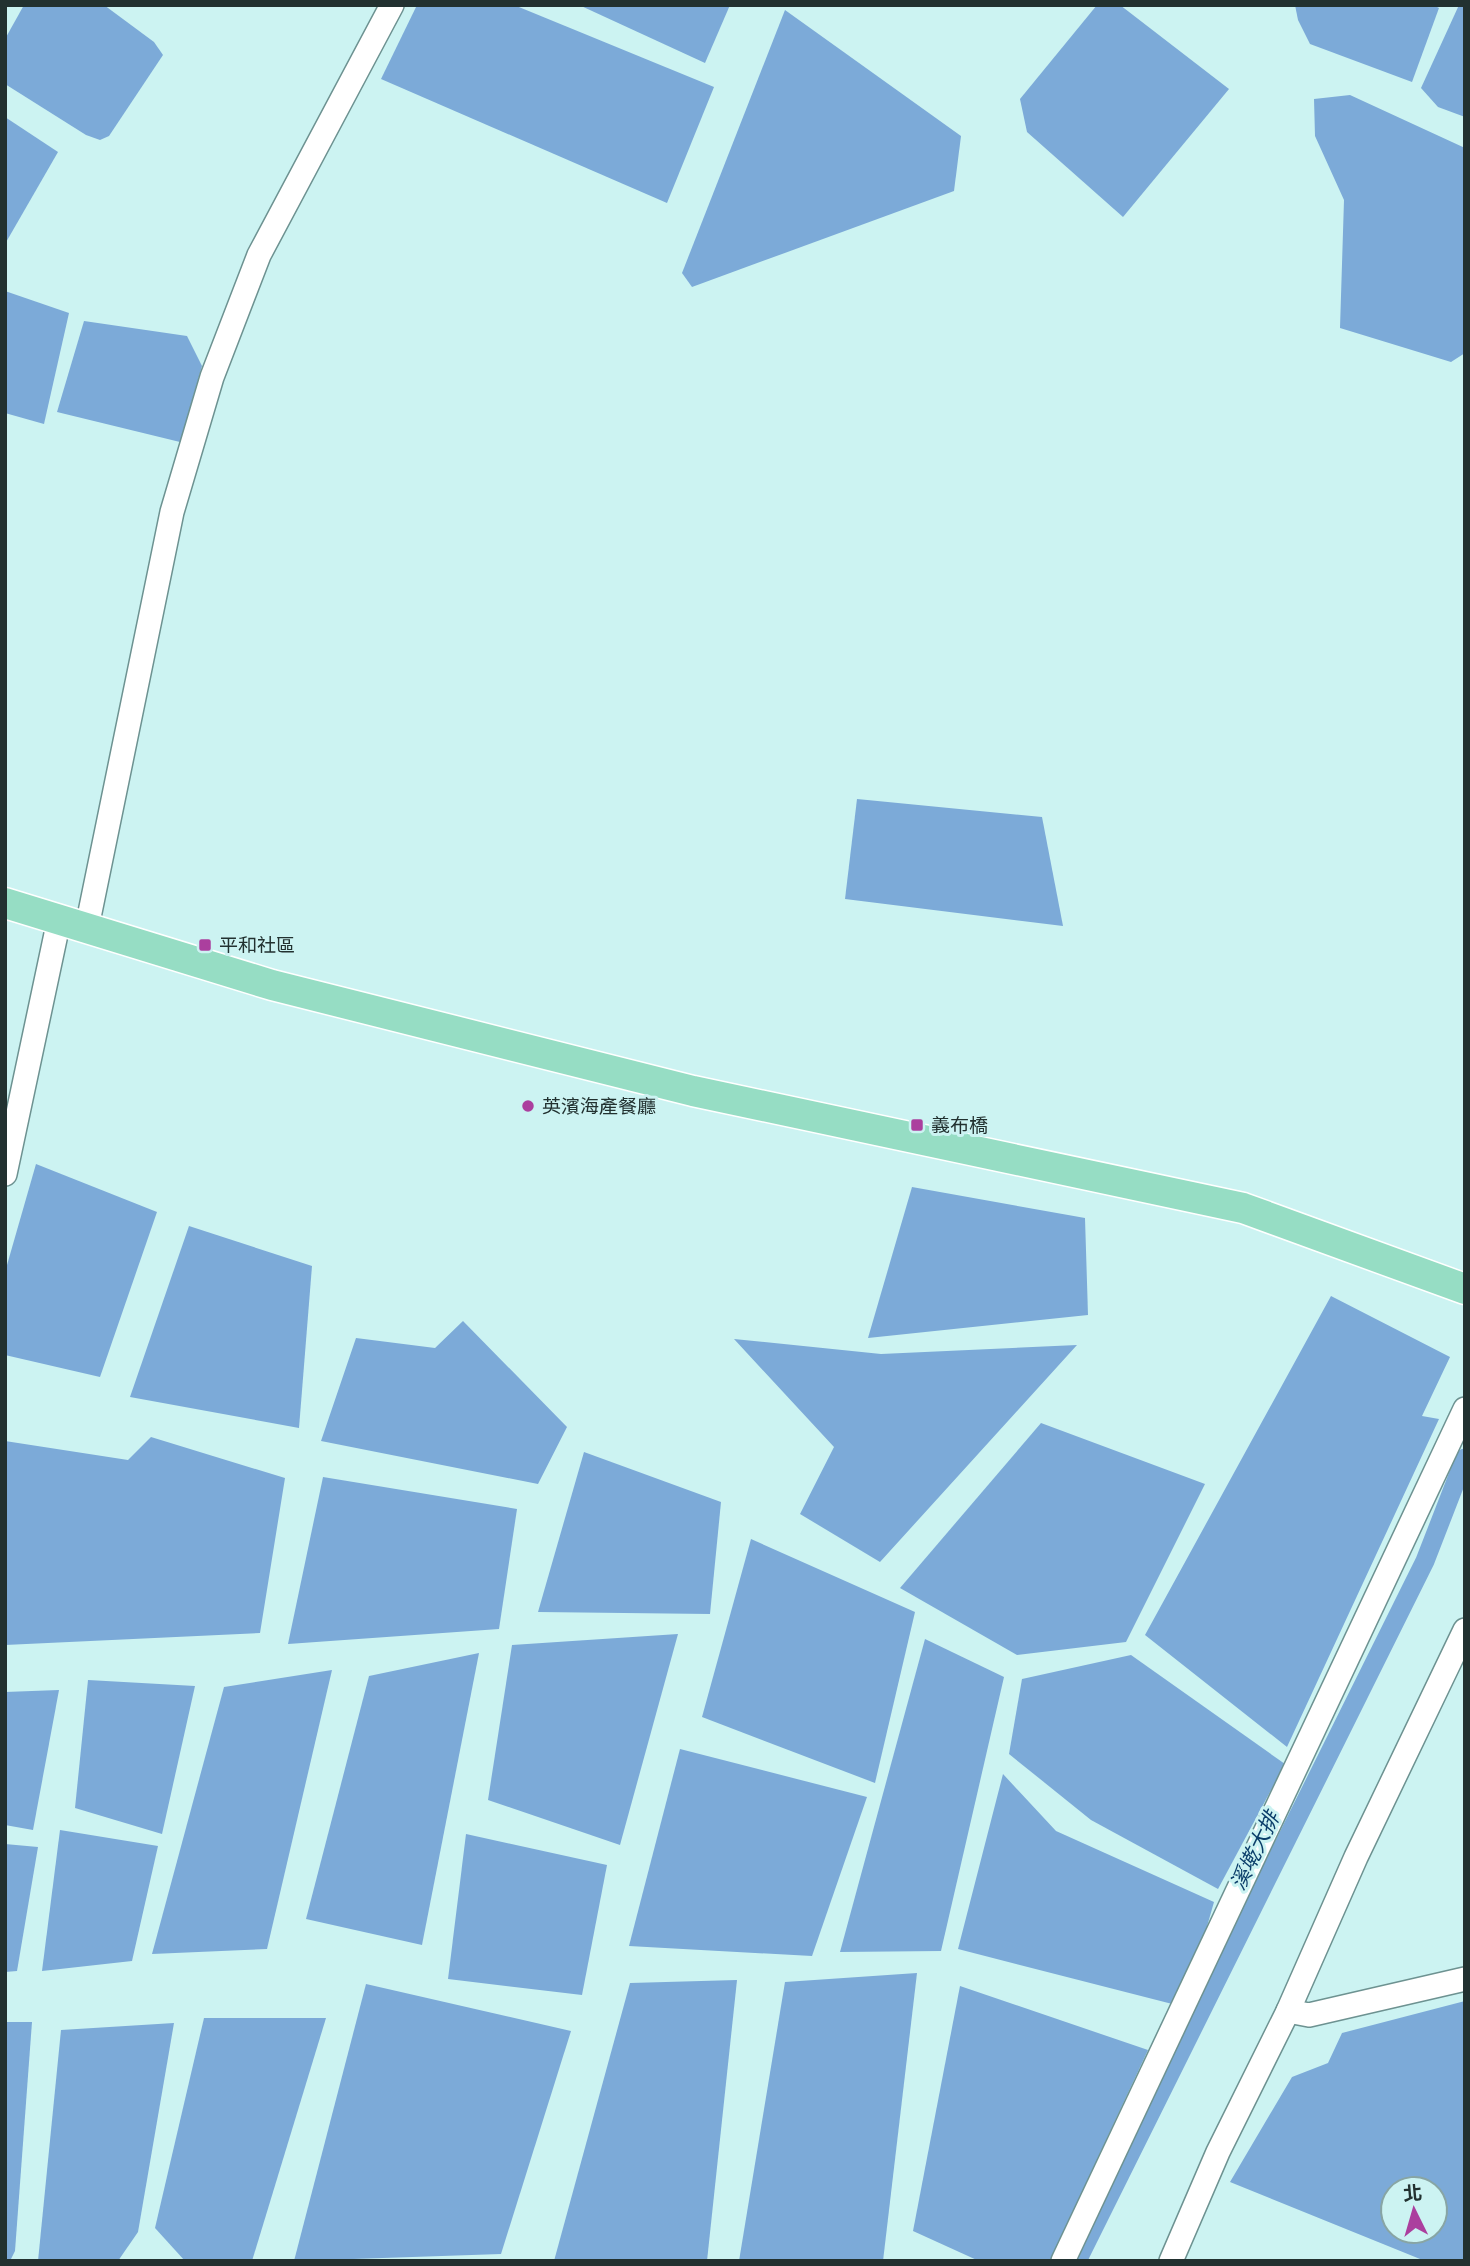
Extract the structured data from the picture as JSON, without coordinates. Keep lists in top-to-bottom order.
{
  "water": ["溪墘大排"],
  "places": {
    "transit": ["平和社區", "義布橋"],
    "other": ["英濱海產餐廳"]
  },
  "north": "top"
}
